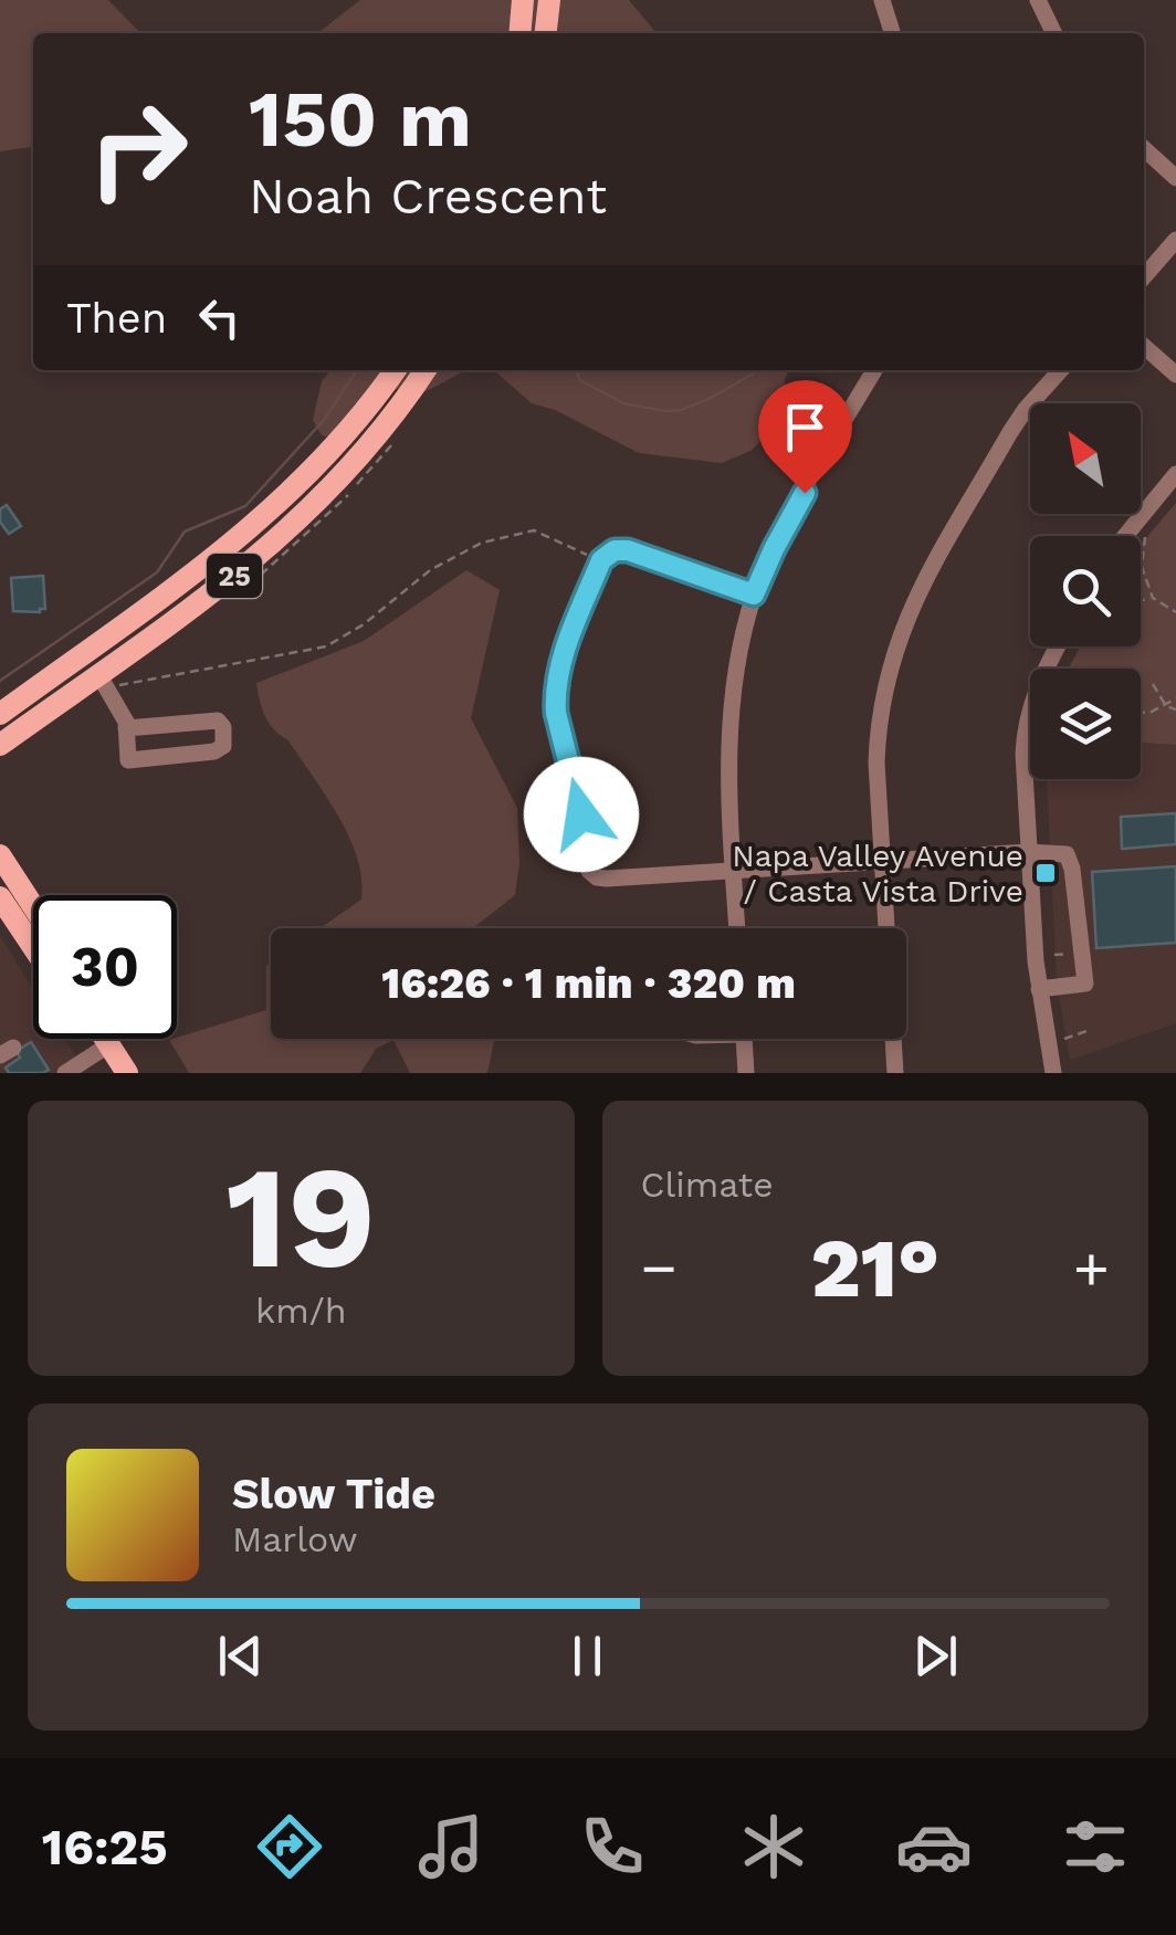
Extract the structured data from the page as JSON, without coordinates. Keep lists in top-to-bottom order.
{
  "streets": {
    "main road": ["25"]
  },
  "places": {
    "transit": ["Napa Valley Avenue / Casta Vista Drive"]
  },
  "north": "top left",
  "page": {
    "turn": ["150 m", "Noah Crescent"],
    "then": "Then",
    "limit": "30",
    "trip": "16:26 · 1 min · 320 m",
    "tile": [
      ["19", "km/h"],
      "Climate"
    ],
    "heat": ["−", "21°", "+"],
    "song": ["Slow Tide", "Marlow"],
    "tabs": "16:25"
  }
}
